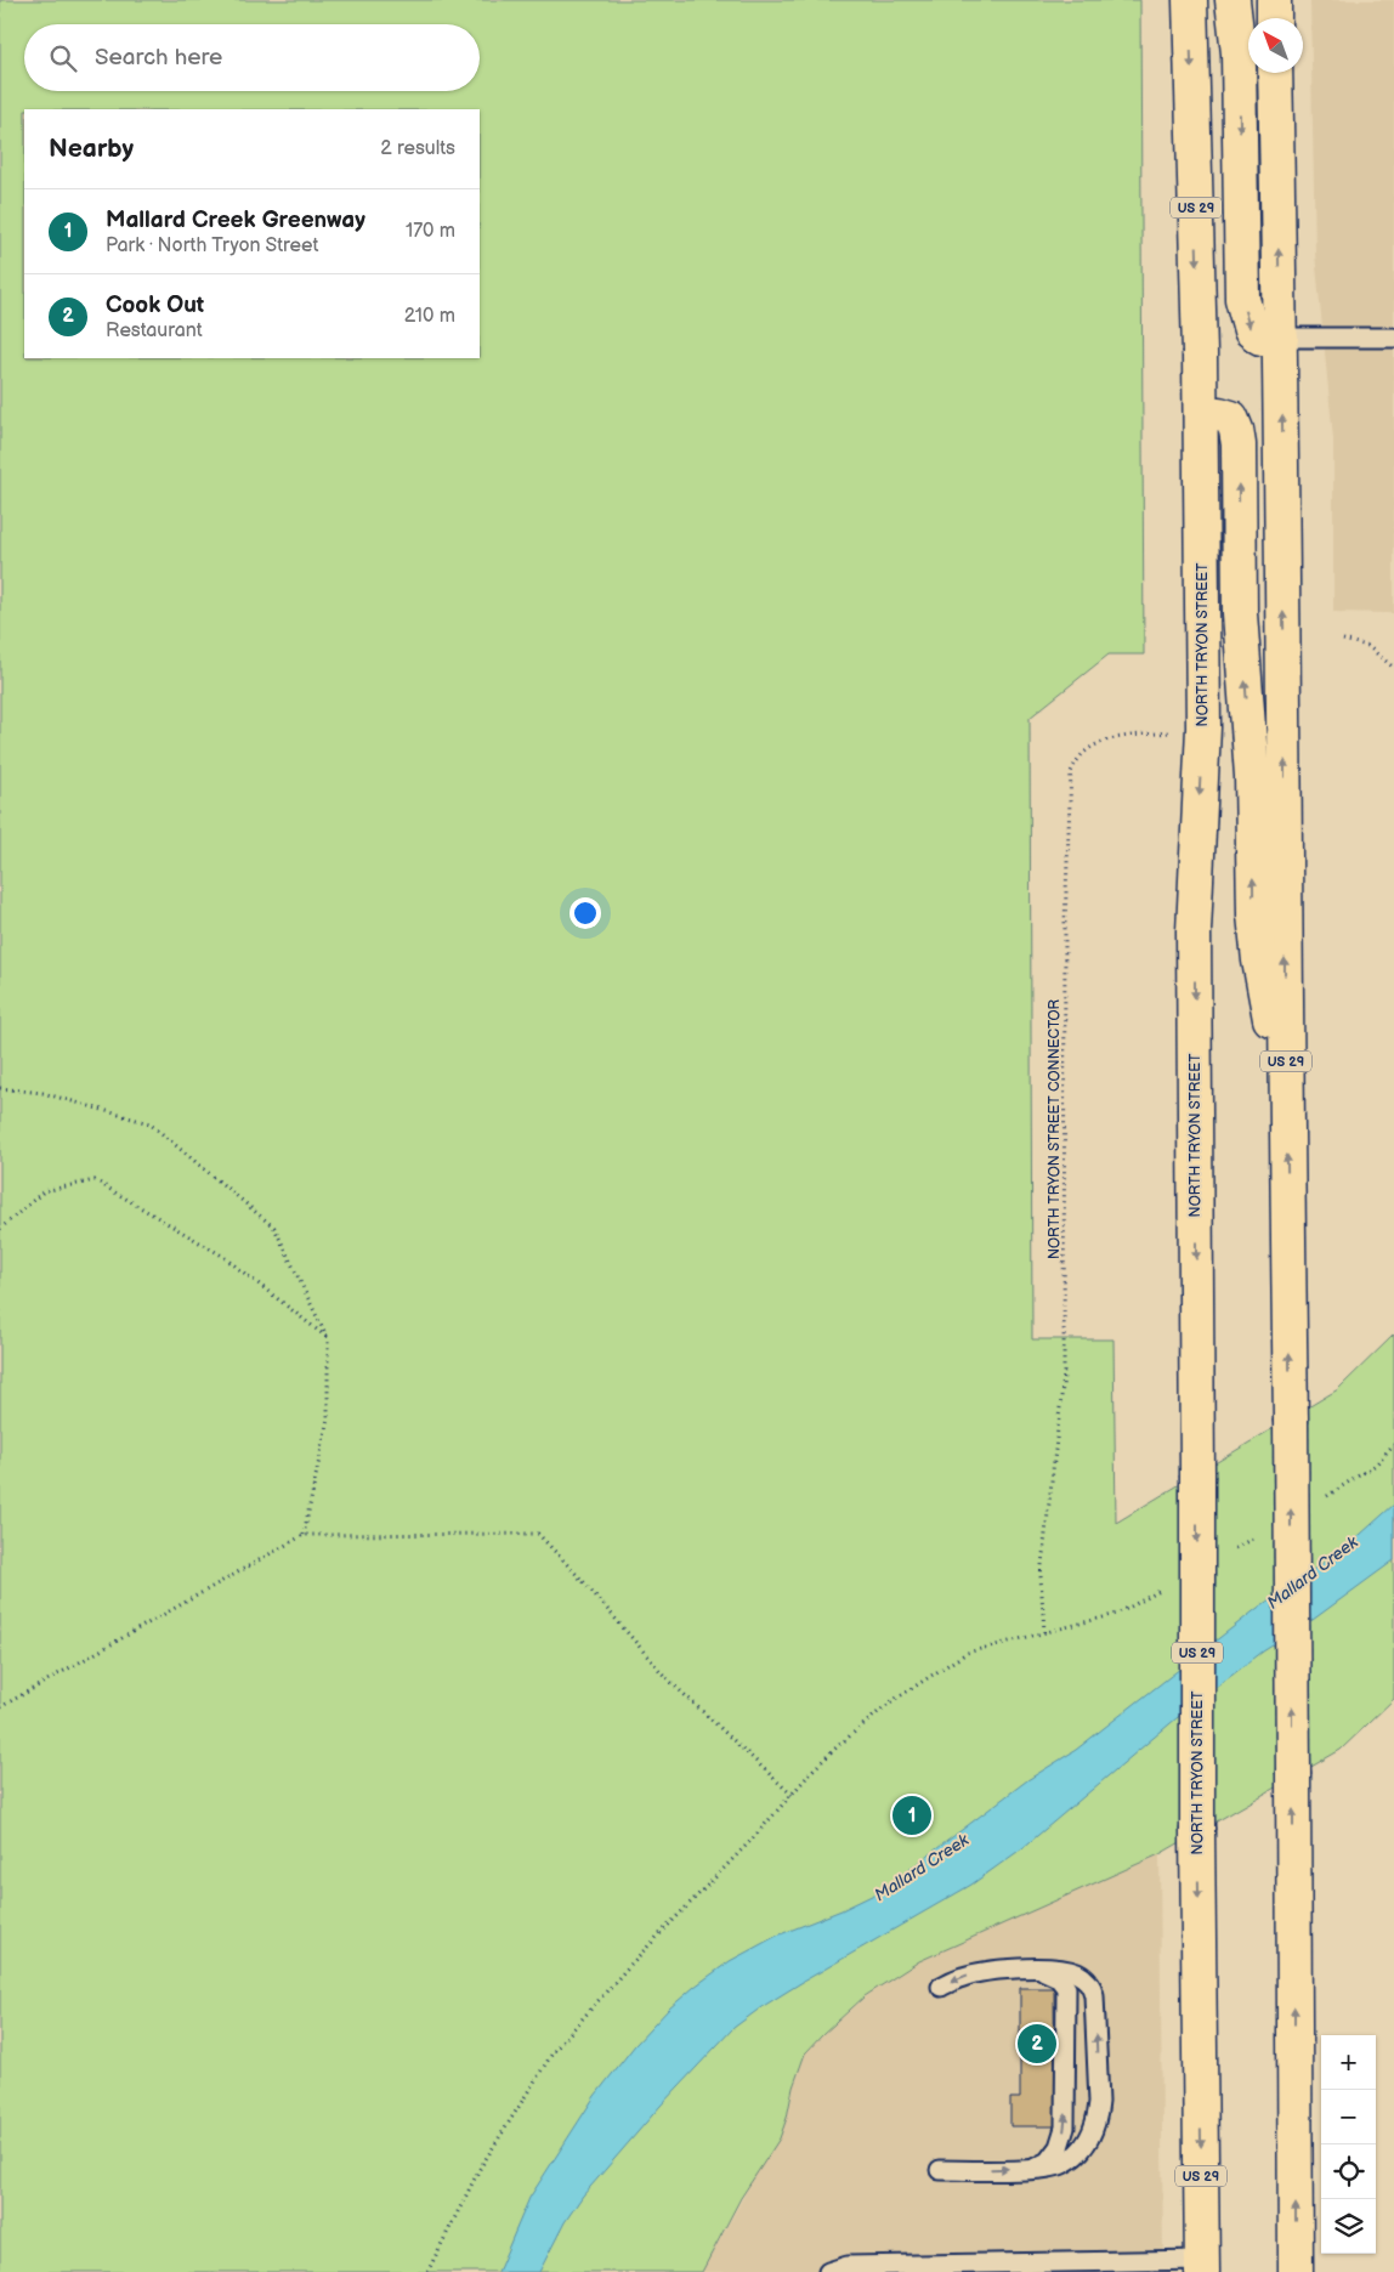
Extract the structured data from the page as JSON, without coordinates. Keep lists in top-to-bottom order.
{
  "streets": {
    "main road": ["US 29", "NORTH TRYON STREET"],
    "path": ["NORTH TRYON STREET CONNECTOR"]
  },
  "crossings": [
    ["NORTH TRYON STREET", "NORTH TRYON STREET CONNECTOR"]
  ],
  "water": ["Mallard Creek"],
  "north": "top left",
  "page": {
    "search": "Search here",
    "heading": ["Nearby", "2 results"],
    "list": [
      {
        "mark": "1",
        "name": "Mallard Creek Greenway",
        "note": "Park · North Tryon Street",
        "value": "170 m"
      },
      {
        "mark": "2",
        "name": "Cook Out",
        "note": "Restaurant",
        "value": "210 m"
      }
    ],
    "pins": ["1", "2"],
    "map_buttons": ["+", "−"]
  }
}
